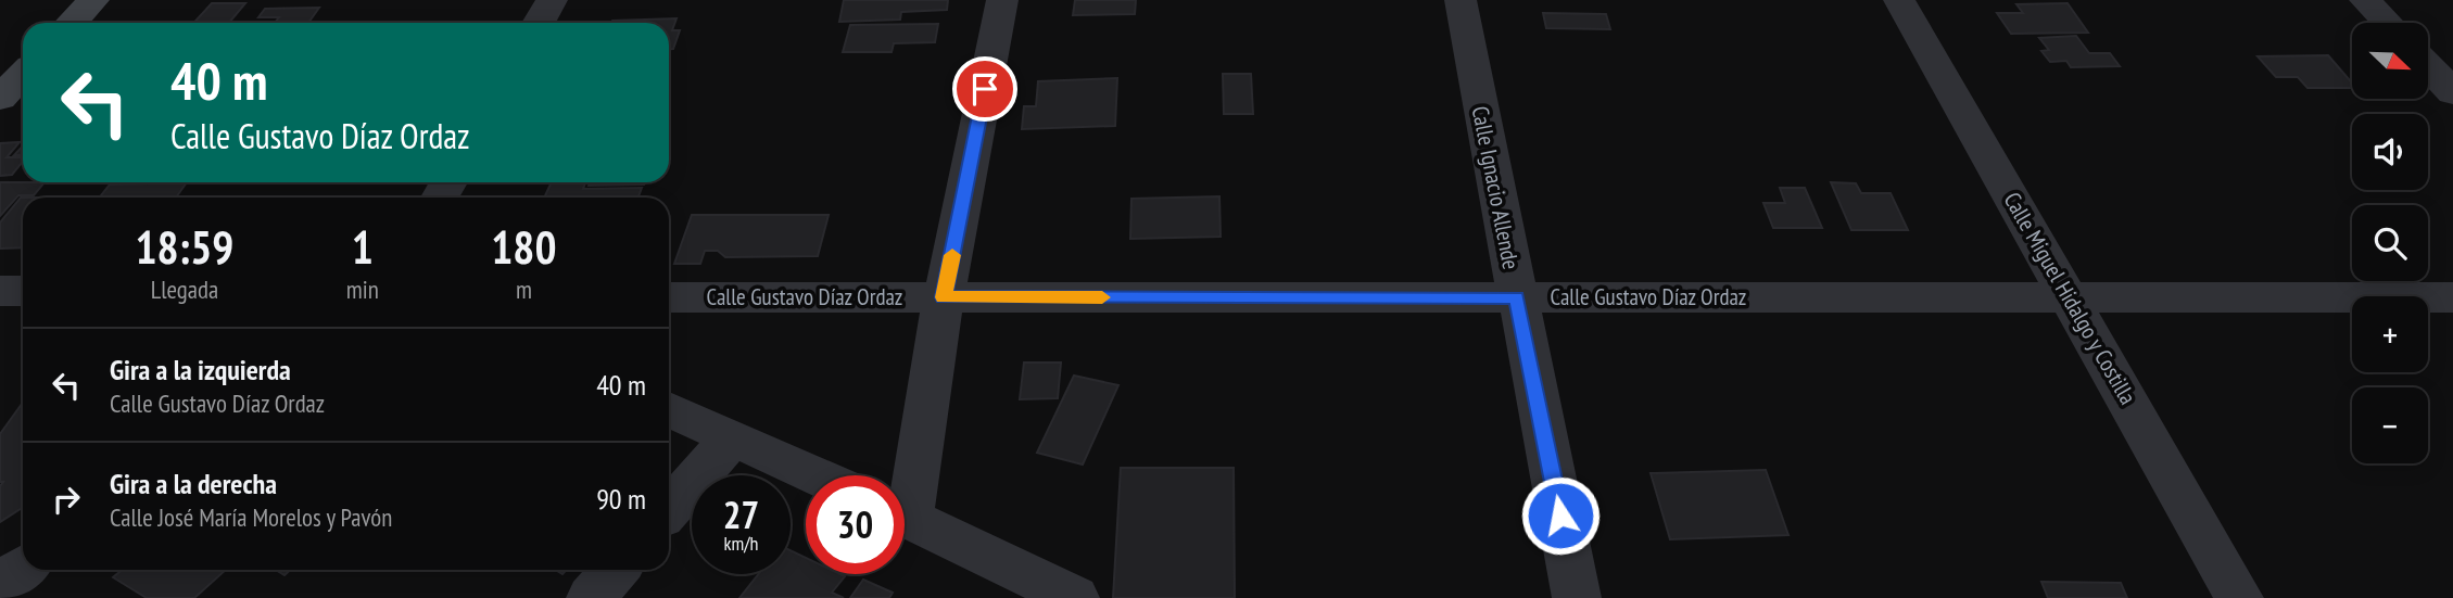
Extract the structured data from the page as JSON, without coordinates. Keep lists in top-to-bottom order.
{
  "streets": {
    "street": ["Calle Ignacio Allende", "Calle Gustavo Díaz Ordaz", "Calle Miguel Hidalgo y Costilla"]
  },
  "crossings": [
    ["Calle Ignacio Allende", "Calle Gustavo Díaz Ordaz"],
    ["Calle Gustavo Díaz Ordaz", "Calle Miguel Hidalgo y Costilla"]
  ],
  "north": "bottom right",
  "page": {
    "map_buttons": ["+", "−"],
    "turn": ["40 m", "Calle Gustavo Díaz Ordaz"],
    "eta": [
      "18:59",
      "Llegada",
      "1",
      "min",
      "180",
      "m"
    ],
    "list": [
      {
        "name": "Gira a la izquierda",
        "note": "Calle Gustavo Díaz Ordaz",
        "value": "40 m"
      },
      {
        "name": "Gira a la derecha",
        "note": "Calle José María Morelos y Pavón",
        "value": "90 m"
      }
    ],
    "speed": "27 km/h",
    "limit": "30"
  }
}
